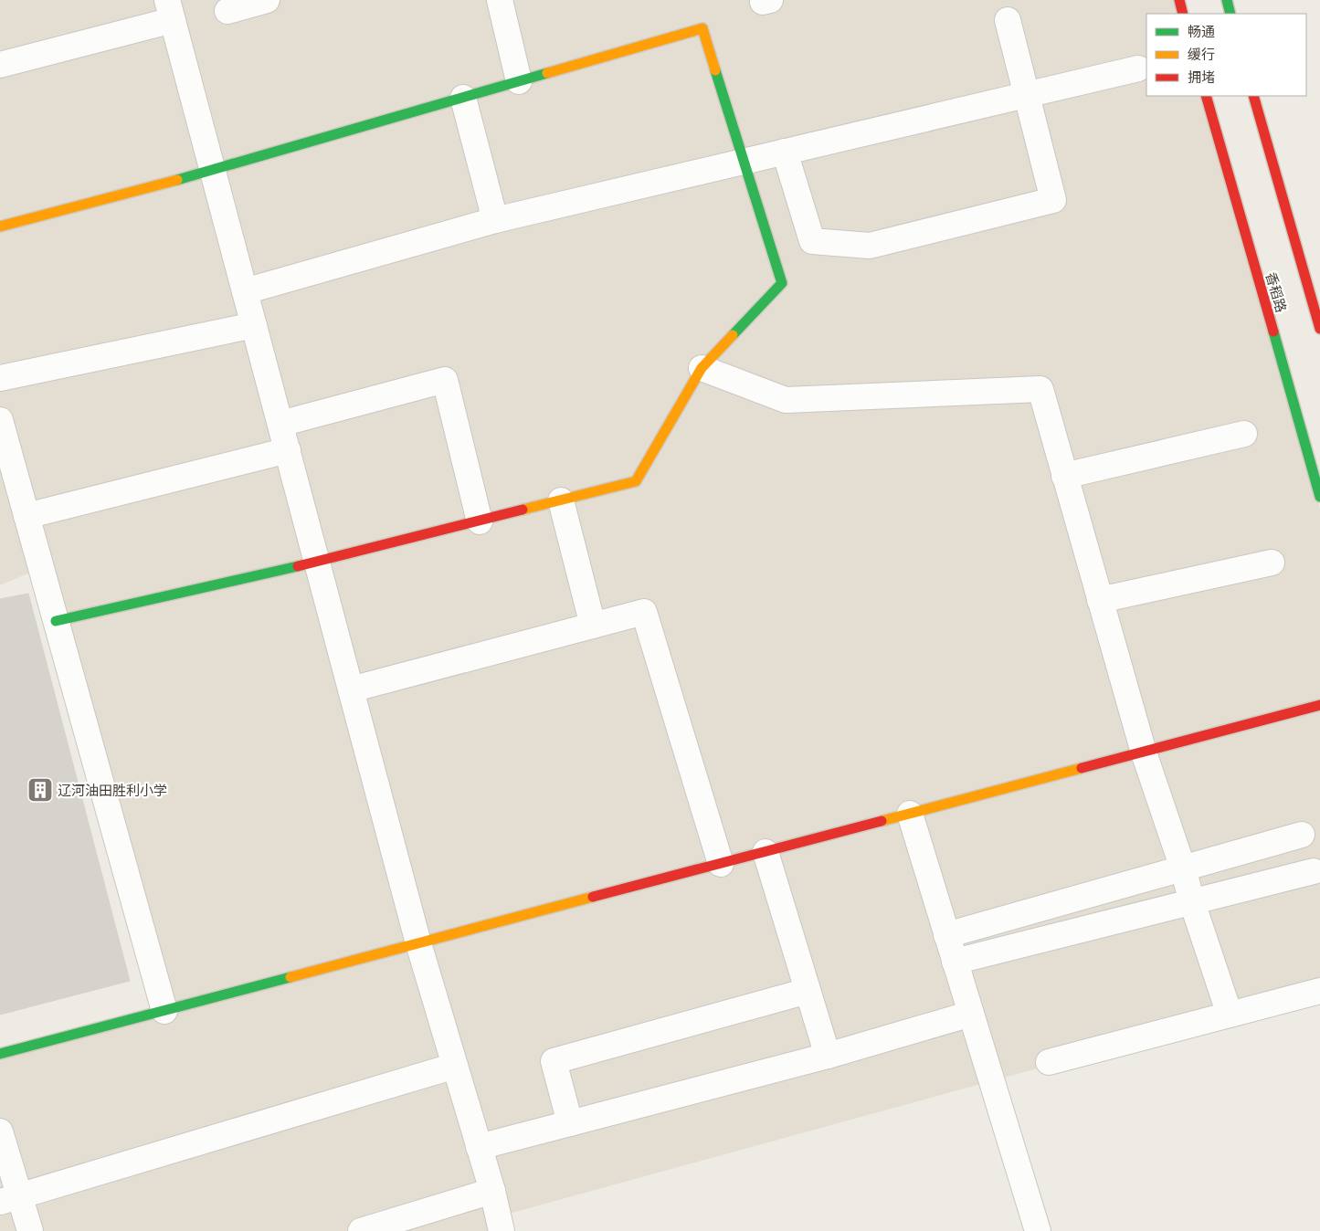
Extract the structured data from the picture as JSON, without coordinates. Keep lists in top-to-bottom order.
{
  "streets": {
    "street": ["香稻路"]
  },
  "places": {
    "building": ["辽河油田胜利小学"]
  },
  "legend": ["畅通", "缓行", "拥堵"]
}
